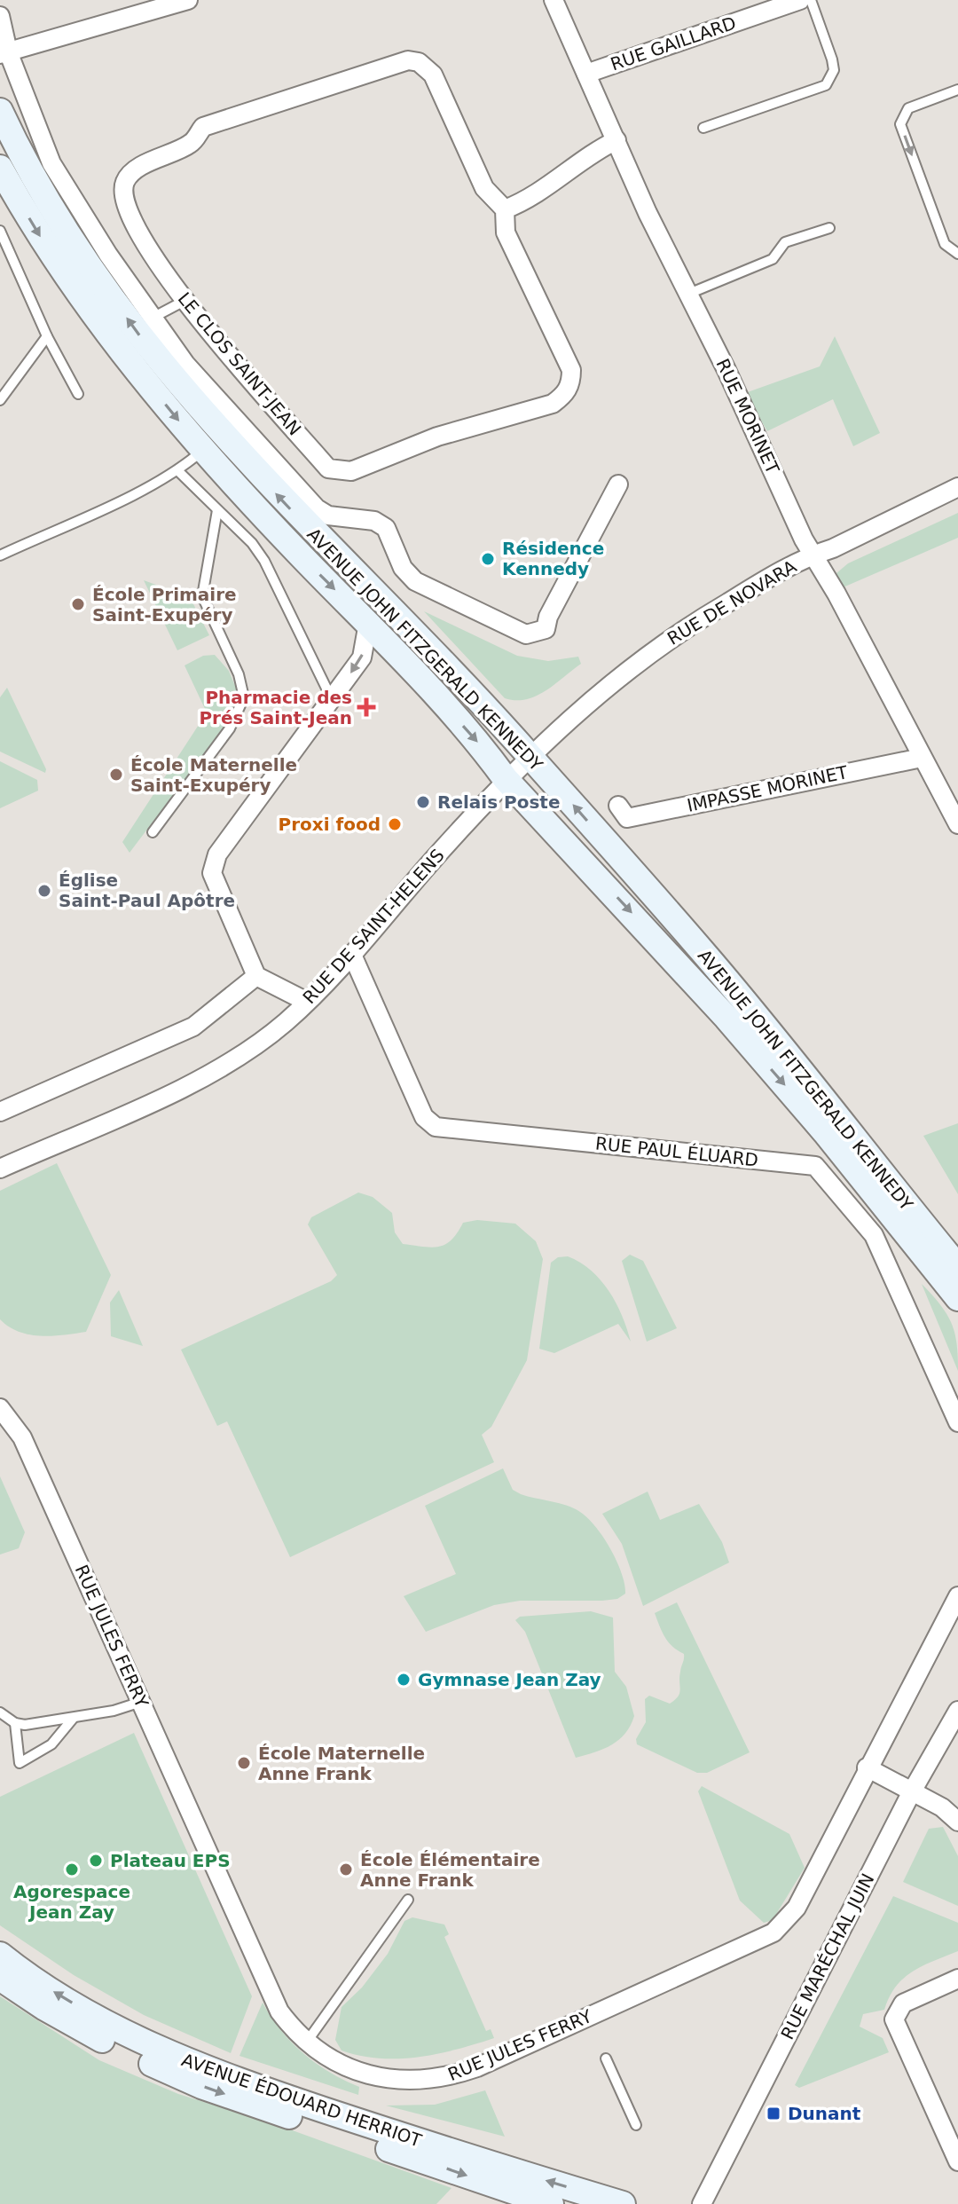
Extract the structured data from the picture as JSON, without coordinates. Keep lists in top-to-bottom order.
{
  "streets": {
    "main road": ["AVENUE JOHN FITZGERALD KENNEDY", "AVENUE ÉDOUARD HERRIOT"],
    "street": [
      "RUE GAILLARD",
      "LE CLOS SAINT-JEAN",
      "RUE MORINET",
      "RUE DE NOVARA",
      "IMPASSE MORINET",
      "RUE DE SAINT-HELENS",
      "RUE PAUL ÉLUARD",
      "RUE JULES FERRY",
      "RUE MARÉCHAL JUIN"
    ]
  },
  "crossings": [
    ["RUE GAILLARD", "RUE MORINET"],
    ["RUE MORINET", "RUE DE NOVARA"],
    ["RUE MORINET", "IMPASSE MORINET"],
    ["RUE DE NOVARA", "AVENUE JOHN FITZGERALD KENNEDY"],
    ["RUE DE NOVARA", "RUE DE SAINT-HELENS"],
    ["AVENUE JOHN FITZGERALD KENNEDY", "RUE DE SAINT-HELENS"],
    ["RUE DE SAINT-HELENS", "RUE PAUL ÉLUARD"]
  ],
  "places": {
    "other": [
      "Résidence Kennedy",
      "École Primaire Saint-Exupéry",
      "École Maternelle Saint-Exupéry",
      "Relais Poste",
      "Proxi food",
      "Église Saint-Paul Apôtre",
      "Gymnase Jean Zay",
      "École Maternelle Anne Frank",
      "Plateau EPS",
      "Agorespace Jean Zay",
      "École Élémentaire Anne Frank"
    ],
    "health": ["Pharmacie des Prés Saint-Jean"],
    "transit": ["Dunant"]
  }
}
